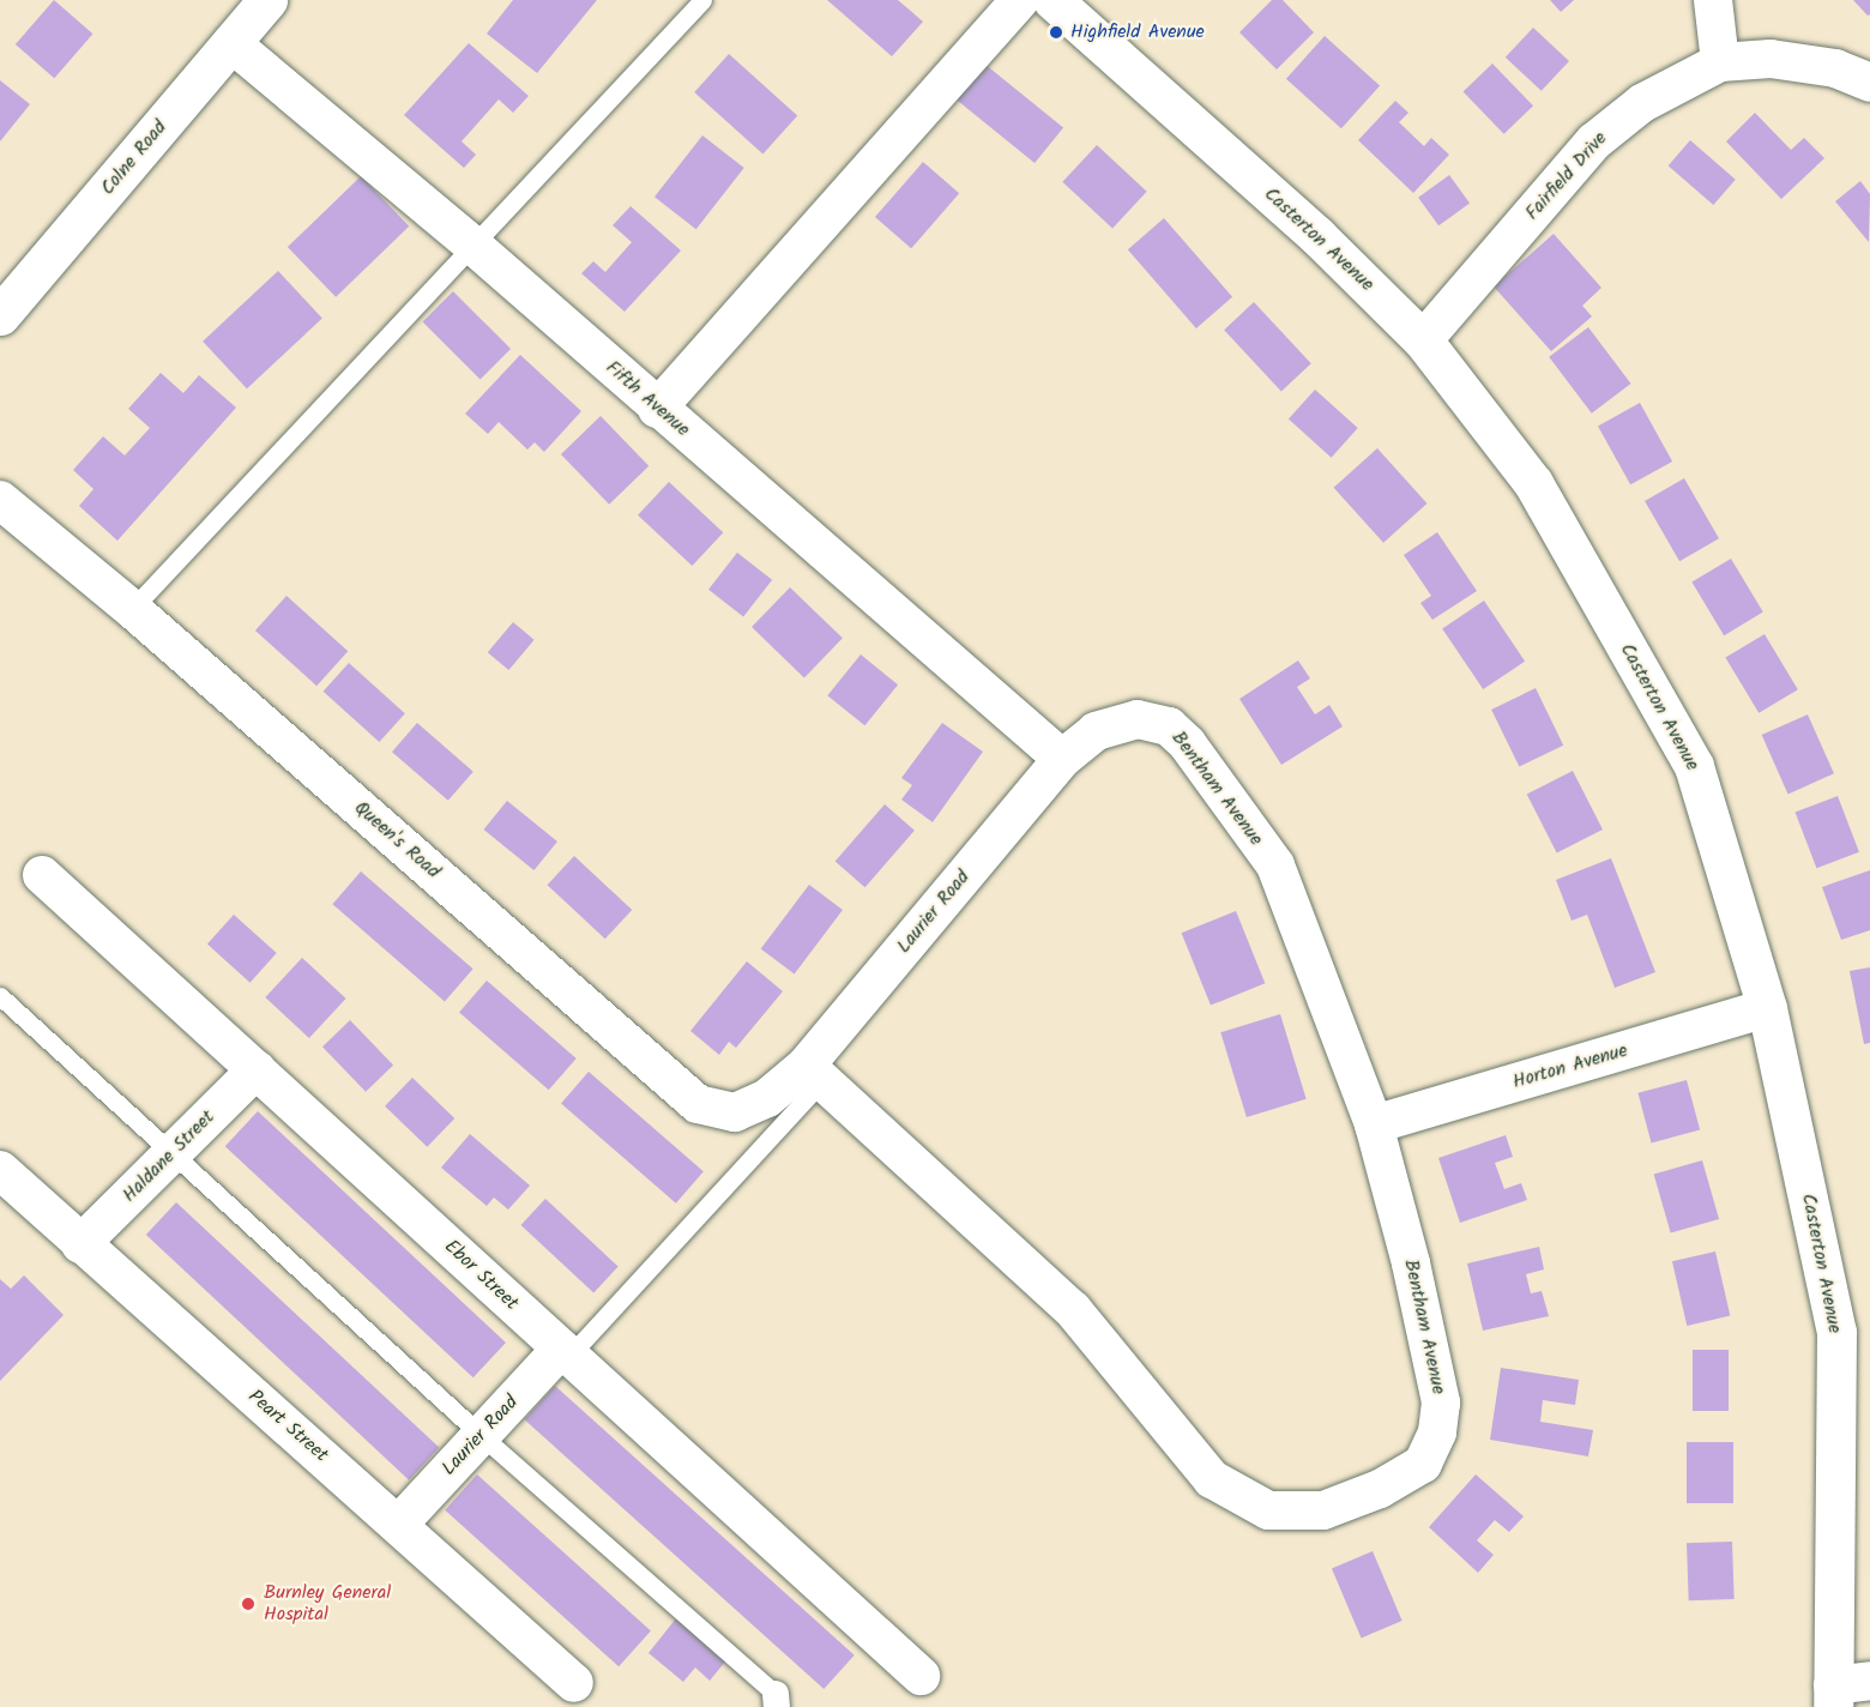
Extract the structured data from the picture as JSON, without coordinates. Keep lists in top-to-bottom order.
{
  "streets": {
    "main road": ["Colne Road", "Casterton Avenue"],
    "street": [
      "Fairfield Drive",
      "Fifth Avenue",
      "Bentham Avenue",
      "Queen's Road",
      "Laurier Road",
      "Horton Avenue",
      "Haldane Street",
      "Ebor Street",
      "Peart Street"
    ]
  },
  "crossings": [
    ["Colne Road", "Fifth Avenue"],
    ["Fairfield Drive", "Casterton Avenue"],
    ["Casterton Avenue", "Horton Avenue"],
    ["Fifth Avenue", "Bentham Avenue"],
    ["Fifth Avenue", "Laurier Road"],
    ["Bentham Avenue", "Queen's Road"],
    ["Bentham Avenue", "Laurier Road"],
    ["Bentham Avenue", "Horton Avenue"],
    ["Queen's Road", "Laurier Road"],
    ["Laurier Road", "Ebor Street"],
    ["Laurier Road", "Peart Street"],
    ["Haldane Street", "Ebor Street"],
    ["Haldane Street", "Peart Street"]
  ],
  "places": ["Highfield Avenue", "Burnley General Hospital"]
}
